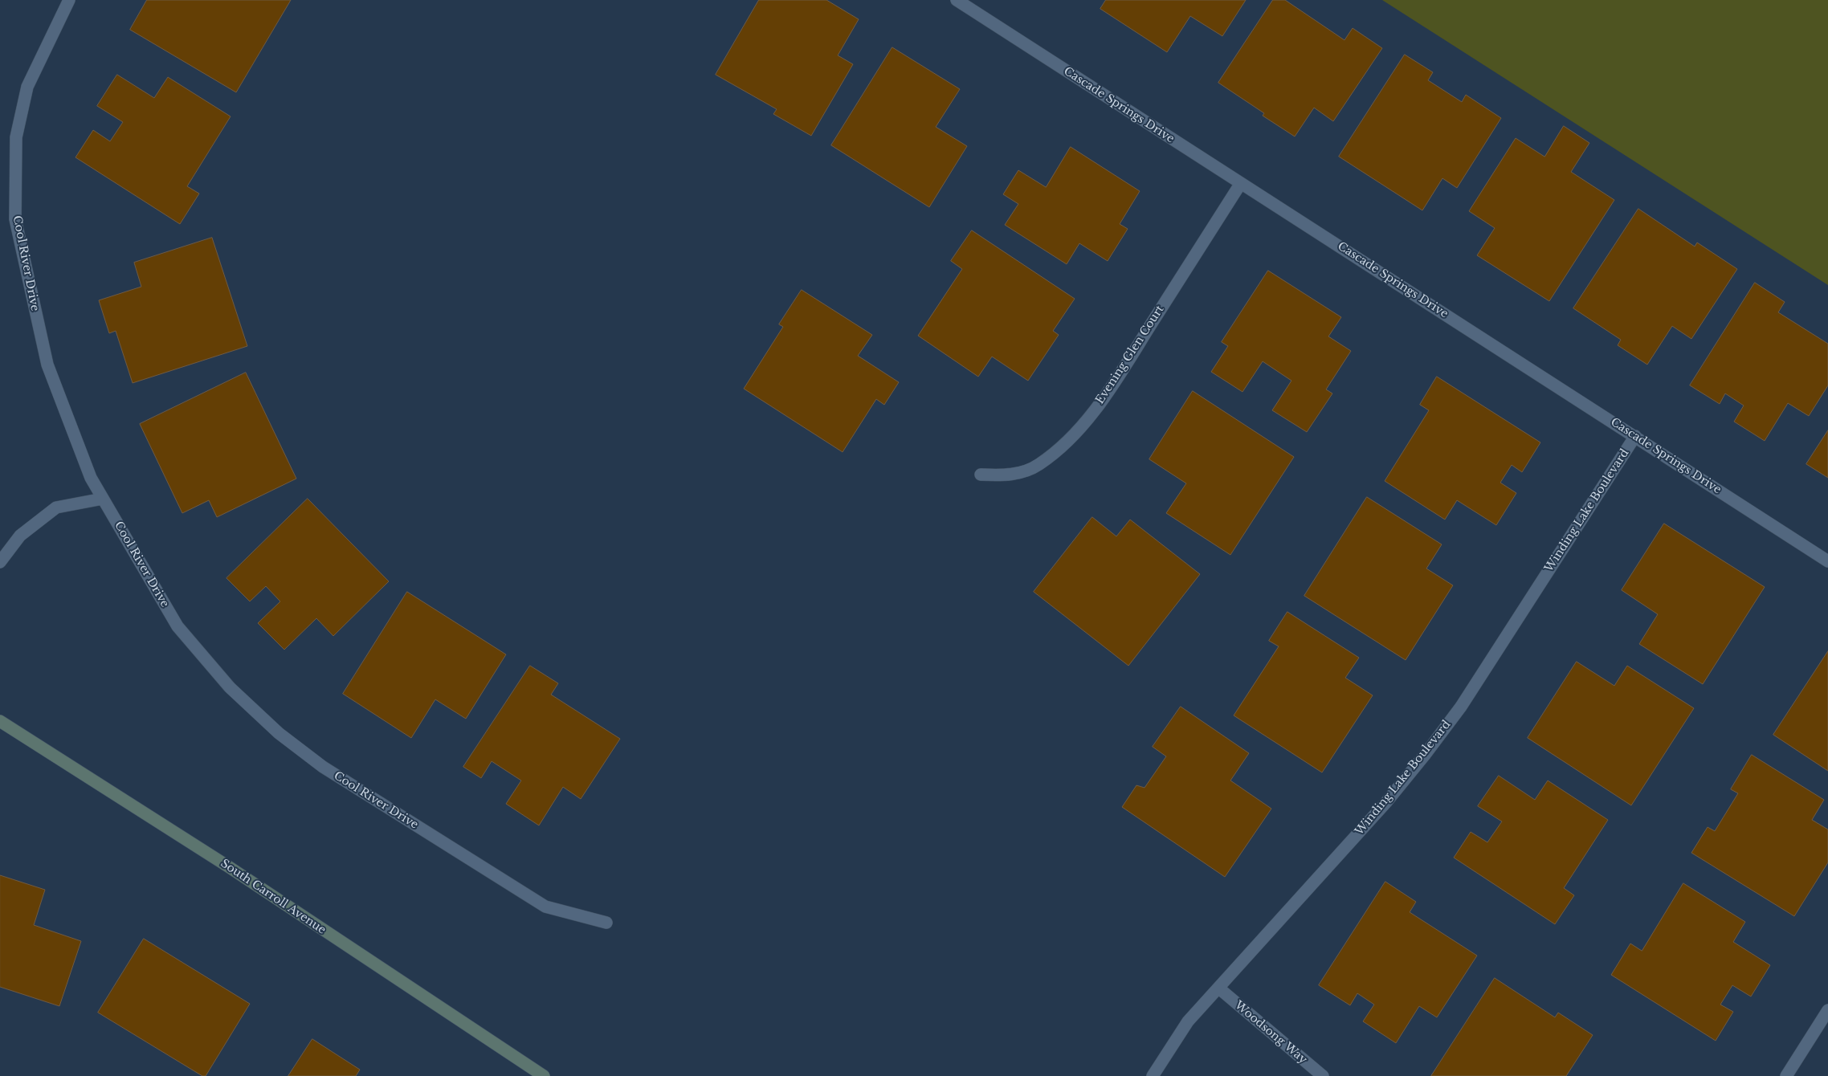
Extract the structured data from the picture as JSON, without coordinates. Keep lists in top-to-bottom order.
{
  "streets": {
    "main road": ["South Carroll Avenue"],
    "street": [
      "Cascade Springs Drive",
      "Cool River Drive",
      "Evening Glen Court",
      "Winding Lake Boulevard",
      "Woodsong Way"
    ]
  },
  "crossings": [
    ["Cascade Springs Drive", "Evening Glen Court"],
    ["Cascade Springs Drive", "Winding Lake Boulevard"],
    ["Winding Lake Boulevard", "Woodsong Way"]
  ]
}
